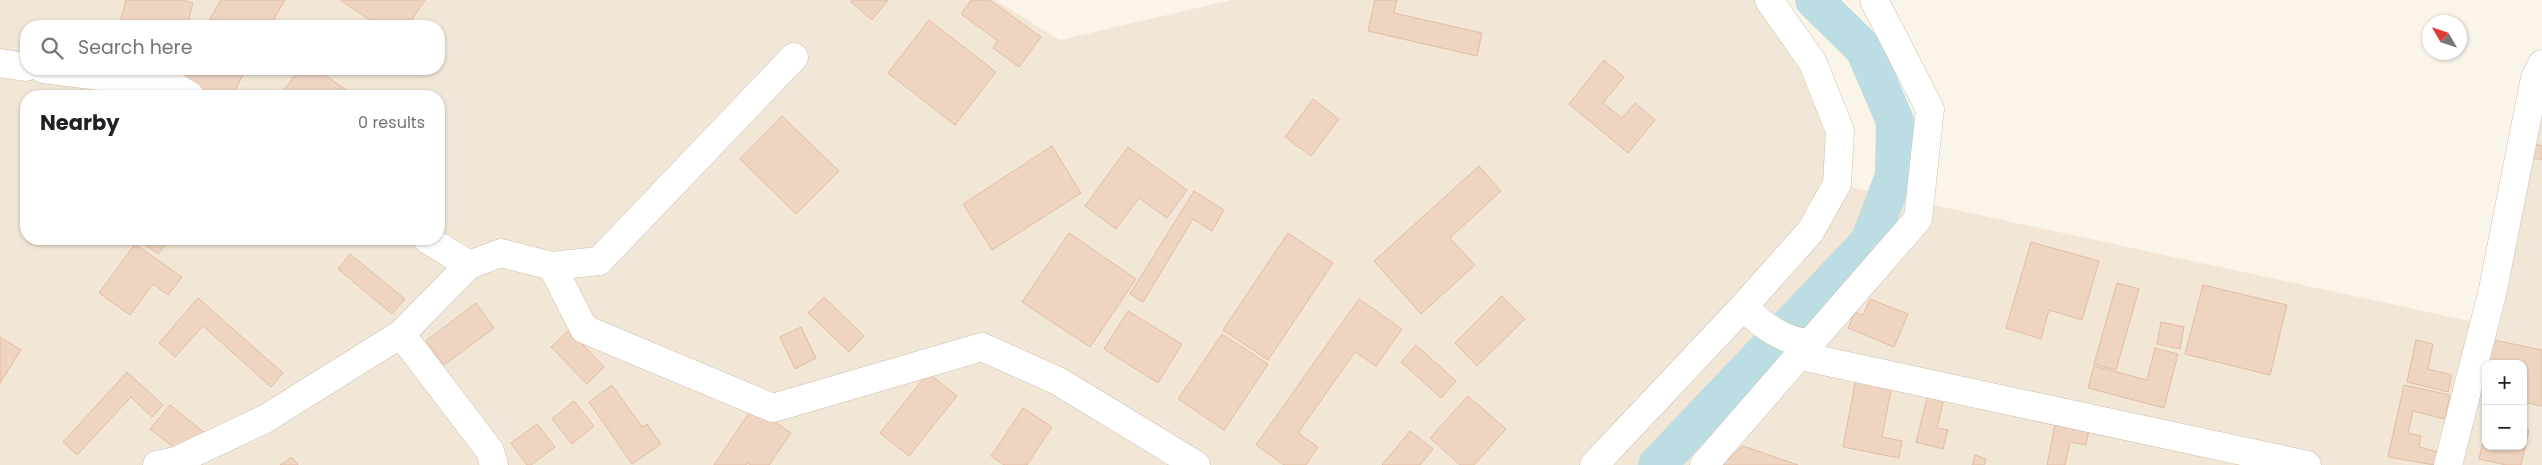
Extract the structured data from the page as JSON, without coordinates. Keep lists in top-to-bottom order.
{
  "north": "top left",
  "page": {
    "search": "Search here",
    "heading": ["Nearby", "0 results"],
    "map_buttons": ["+", "−"]
  }
}
